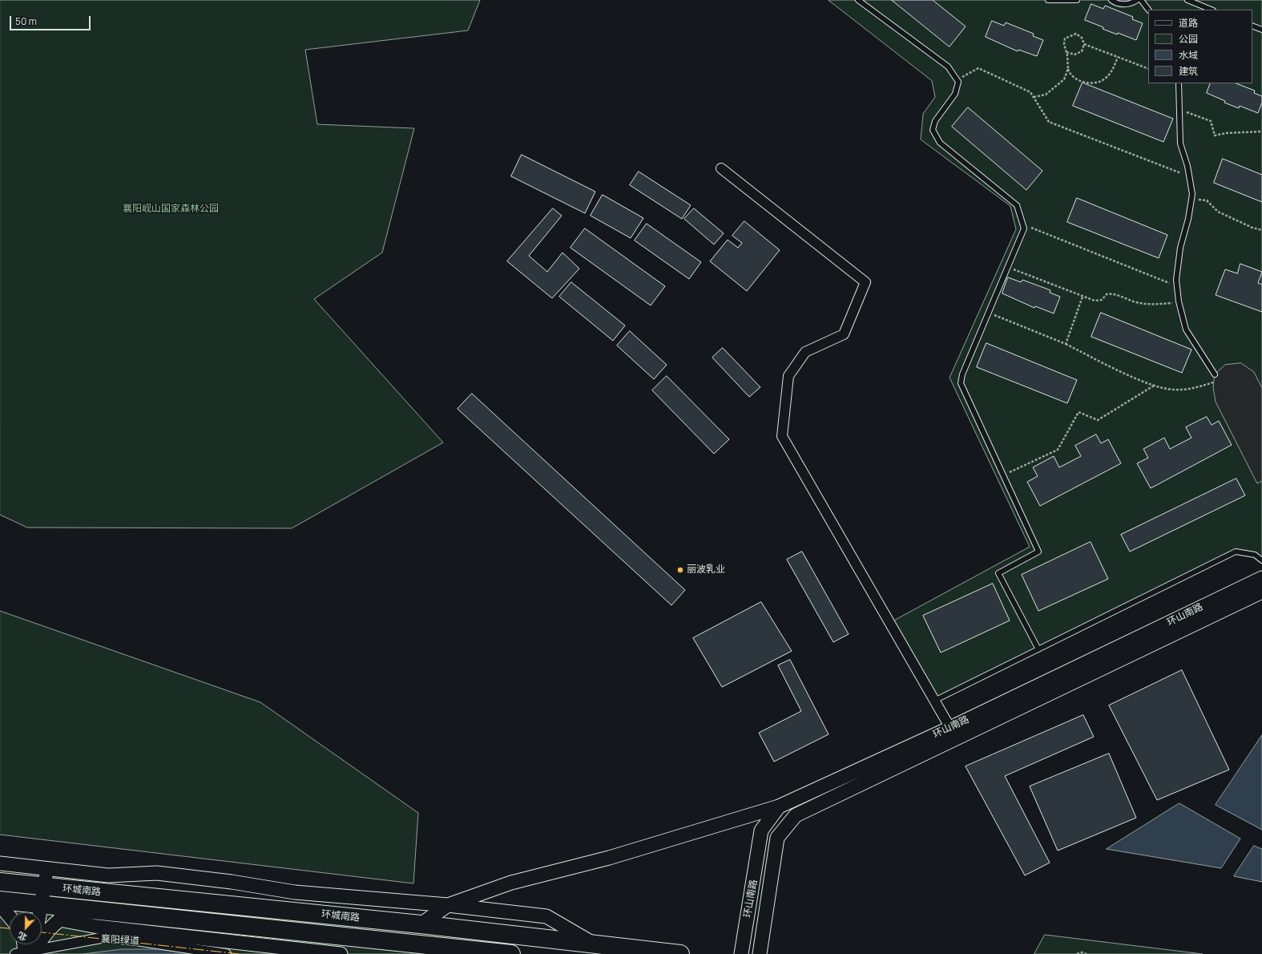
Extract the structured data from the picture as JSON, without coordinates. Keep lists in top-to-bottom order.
{
  "streets": {
    "highway": ["环城南路"],
    "main road": ["环山南路"],
    "street": ["襄阳绿道"]
  },
  "parks": ["襄阳岘山国家森林公园"],
  "places": ["丽波乳业"],
  "legend": [
    "道路",
    "公园",
    "水域",
    "建筑"
  ],
  "scale_bar": "50 m",
  "north": "bottom"
}
